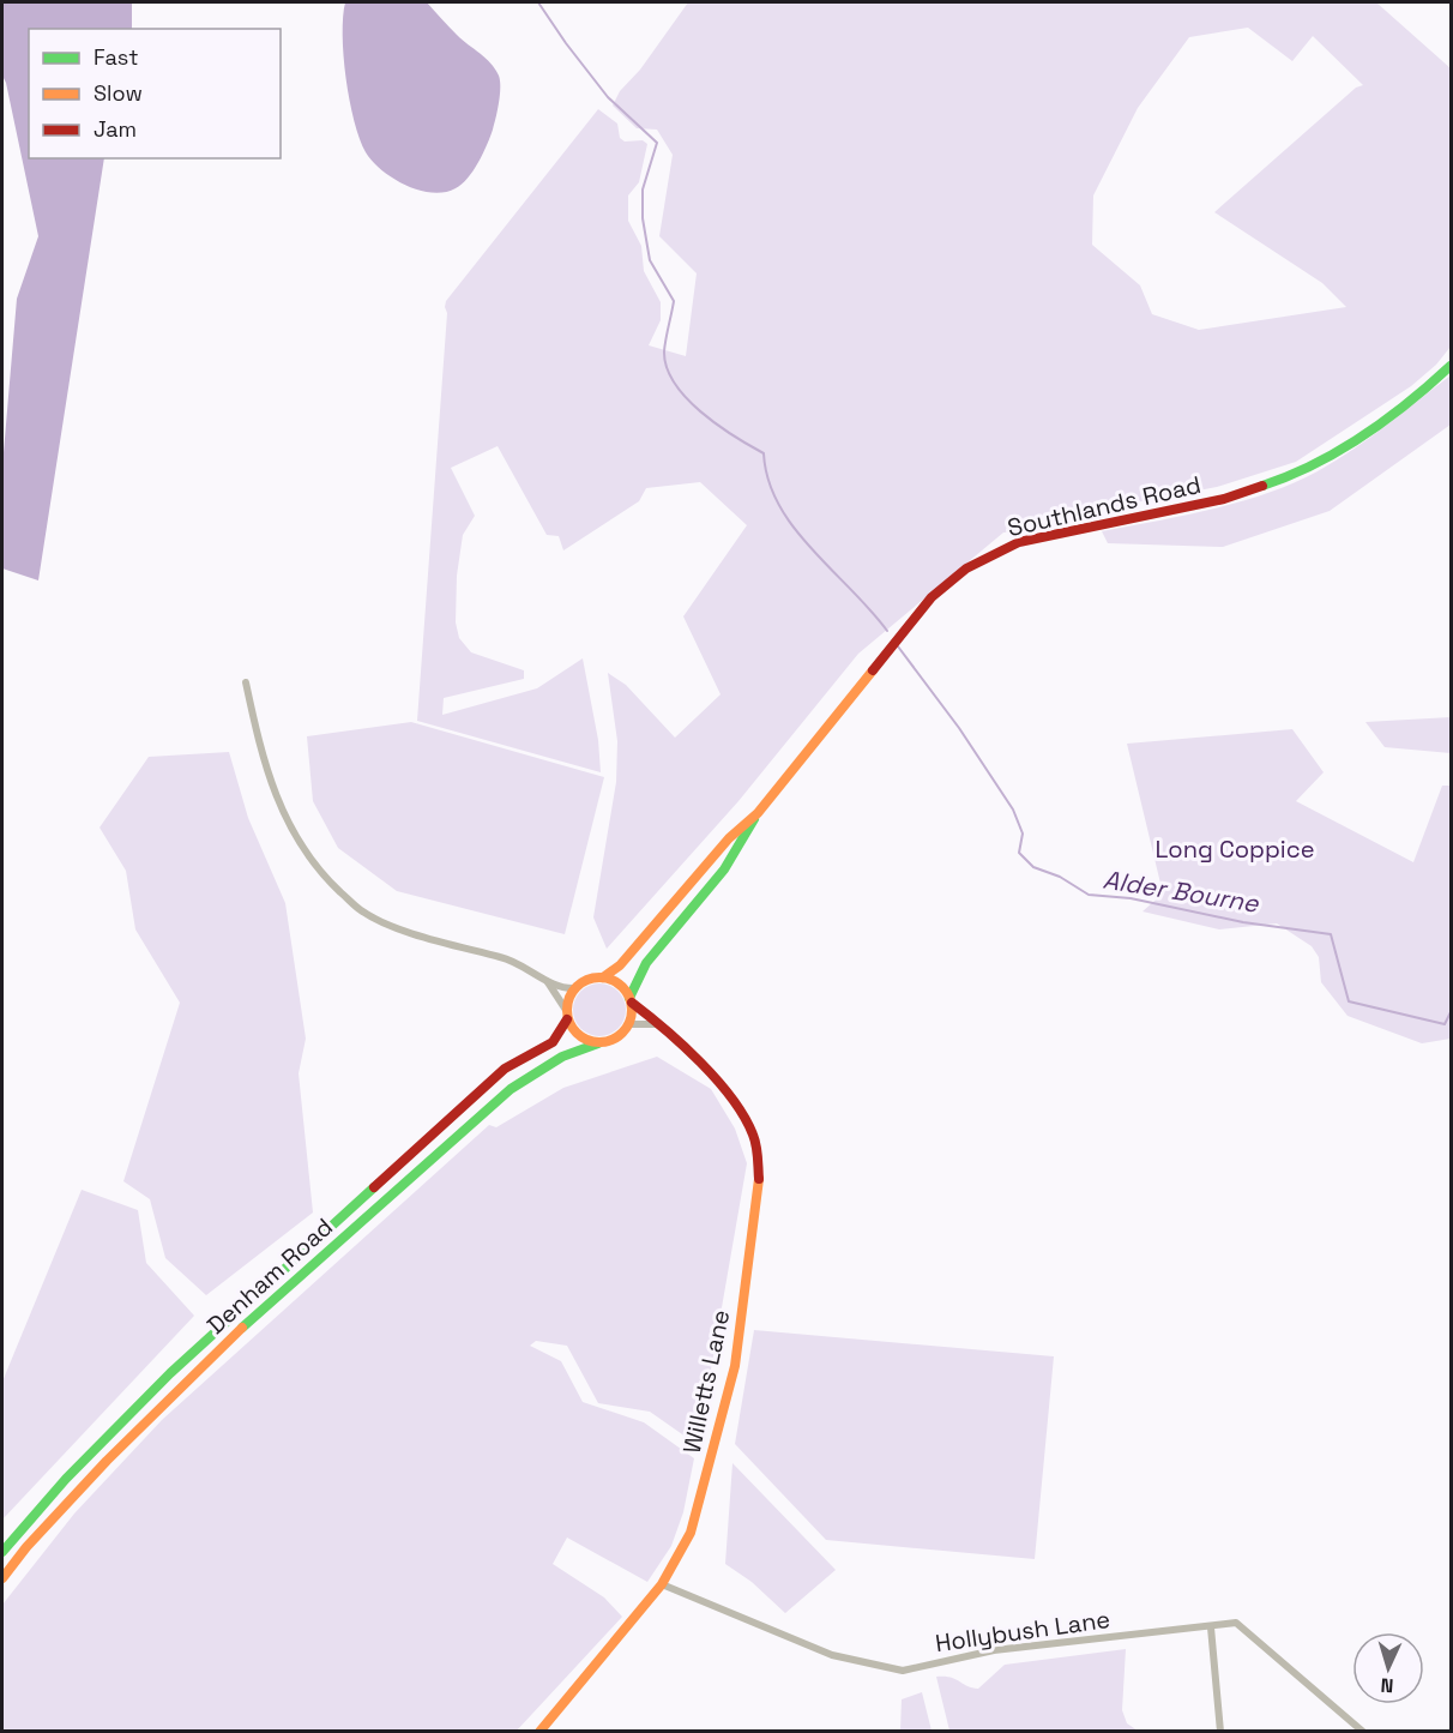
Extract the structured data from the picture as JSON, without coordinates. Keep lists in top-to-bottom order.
{
  "streets": {
    "main road": ["Southlands Road", "Denham Road", "Willetts Lane"],
    "street": ["Hollybush Lane"]
  },
  "crossings": [
    ["Denham Road", "Willetts Lane"],
    ["Willetts Lane", "Hollybush Lane"]
  ],
  "water": ["Alder Bourne"],
  "parks": ["Long Coppice"],
  "legend": ["Fast", "Slow", "Jam"],
  "north": "bottom"
}
